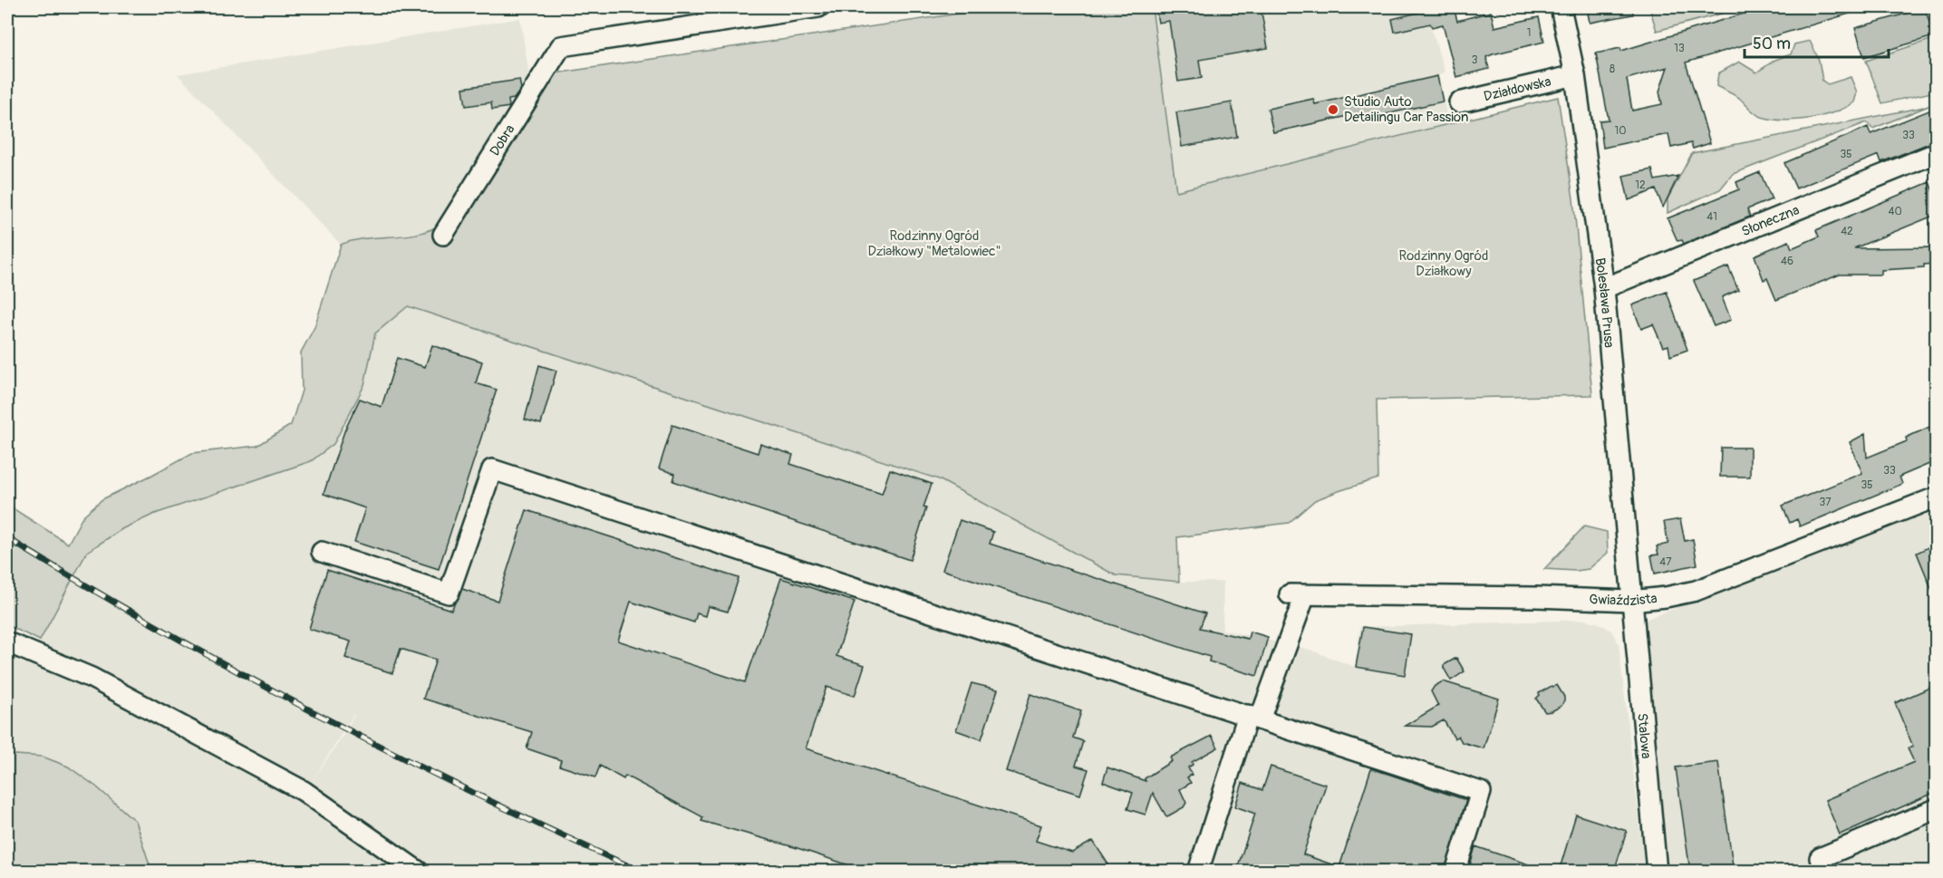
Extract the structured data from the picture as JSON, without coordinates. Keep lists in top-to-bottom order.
{
  "streets": {
    "street": [
      "Działdowska",
      "Dobra",
      "Słoneczna",
      "Bolesława Prusa",
      "Gwiaździsta",
      "Stalowa"
    ]
  },
  "crossings": [
    ["Działdowska", "Bolesława Prusa"],
    ["Słoneczna", "Bolesława Prusa"],
    ["Bolesława Prusa", "Gwiaździsta"],
    ["Bolesława Prusa", "Stalowa"],
    ["Gwiaździsta", "Stalowa"]
  ],
  "parks": ["Rodzinny Ogród Działkowy \"Metalowiec\"", "Rodzinny Ogród Działkowy"],
  "places": ["Studio Auto Detailingu Car Passion"],
  "house_numbers": [
    "1",
    "13",
    "3",
    "8",
    "10",
    "33",
    "35",
    "12",
    "40",
    "41",
    "42",
    "46",
    "33",
    "35",
    "37",
    "47"
  ],
  "scale_bar": "50 m"
}
